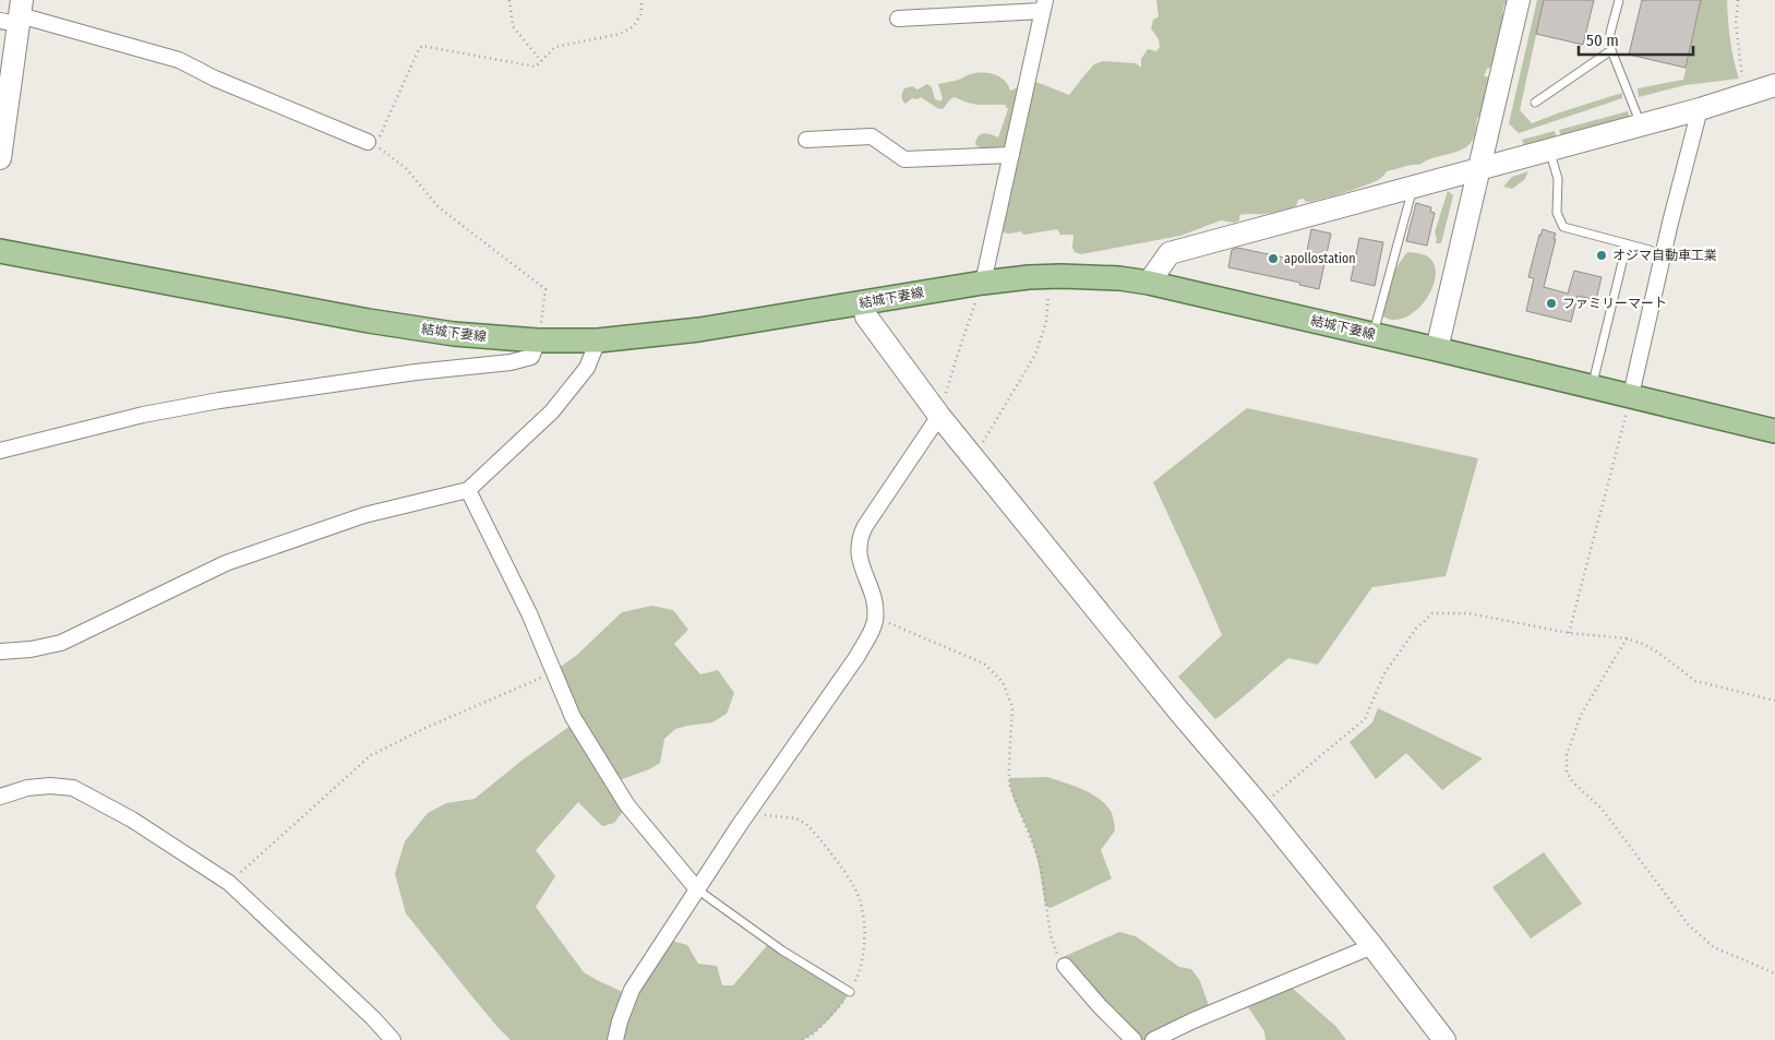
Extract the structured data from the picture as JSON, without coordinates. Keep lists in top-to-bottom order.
{
  "streets": {
    "main road": ["結城下妻線"]
  },
  "places": ["オジマ自動車工業", "apollostation", "ファミリーマート"],
  "scale_bar": "50 m"
}
